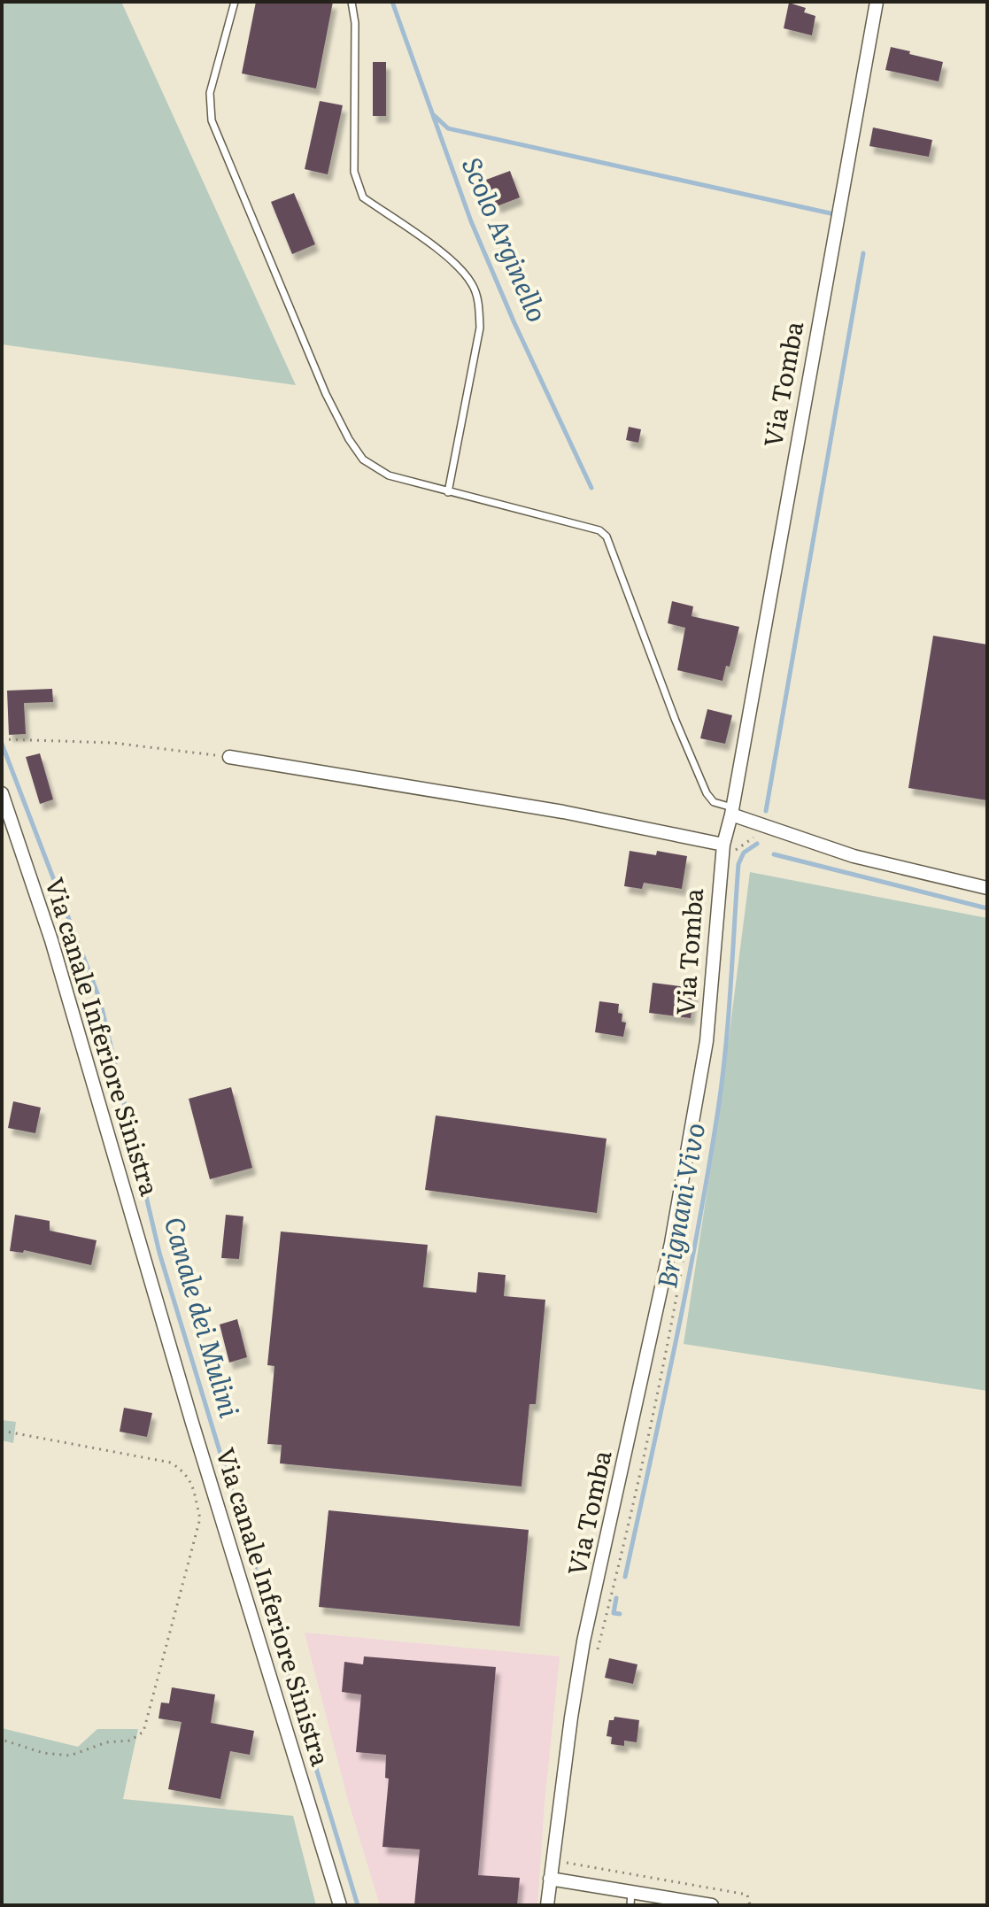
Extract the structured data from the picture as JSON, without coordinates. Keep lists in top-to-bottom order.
{
  "streets": {
    "street": ["Via Tomba", "Via canale Inferiore Sinistra"]
  },
  "water": ["Scolo Arginello", "Brignani Vivo", "Canale dei Mulini"]
}
